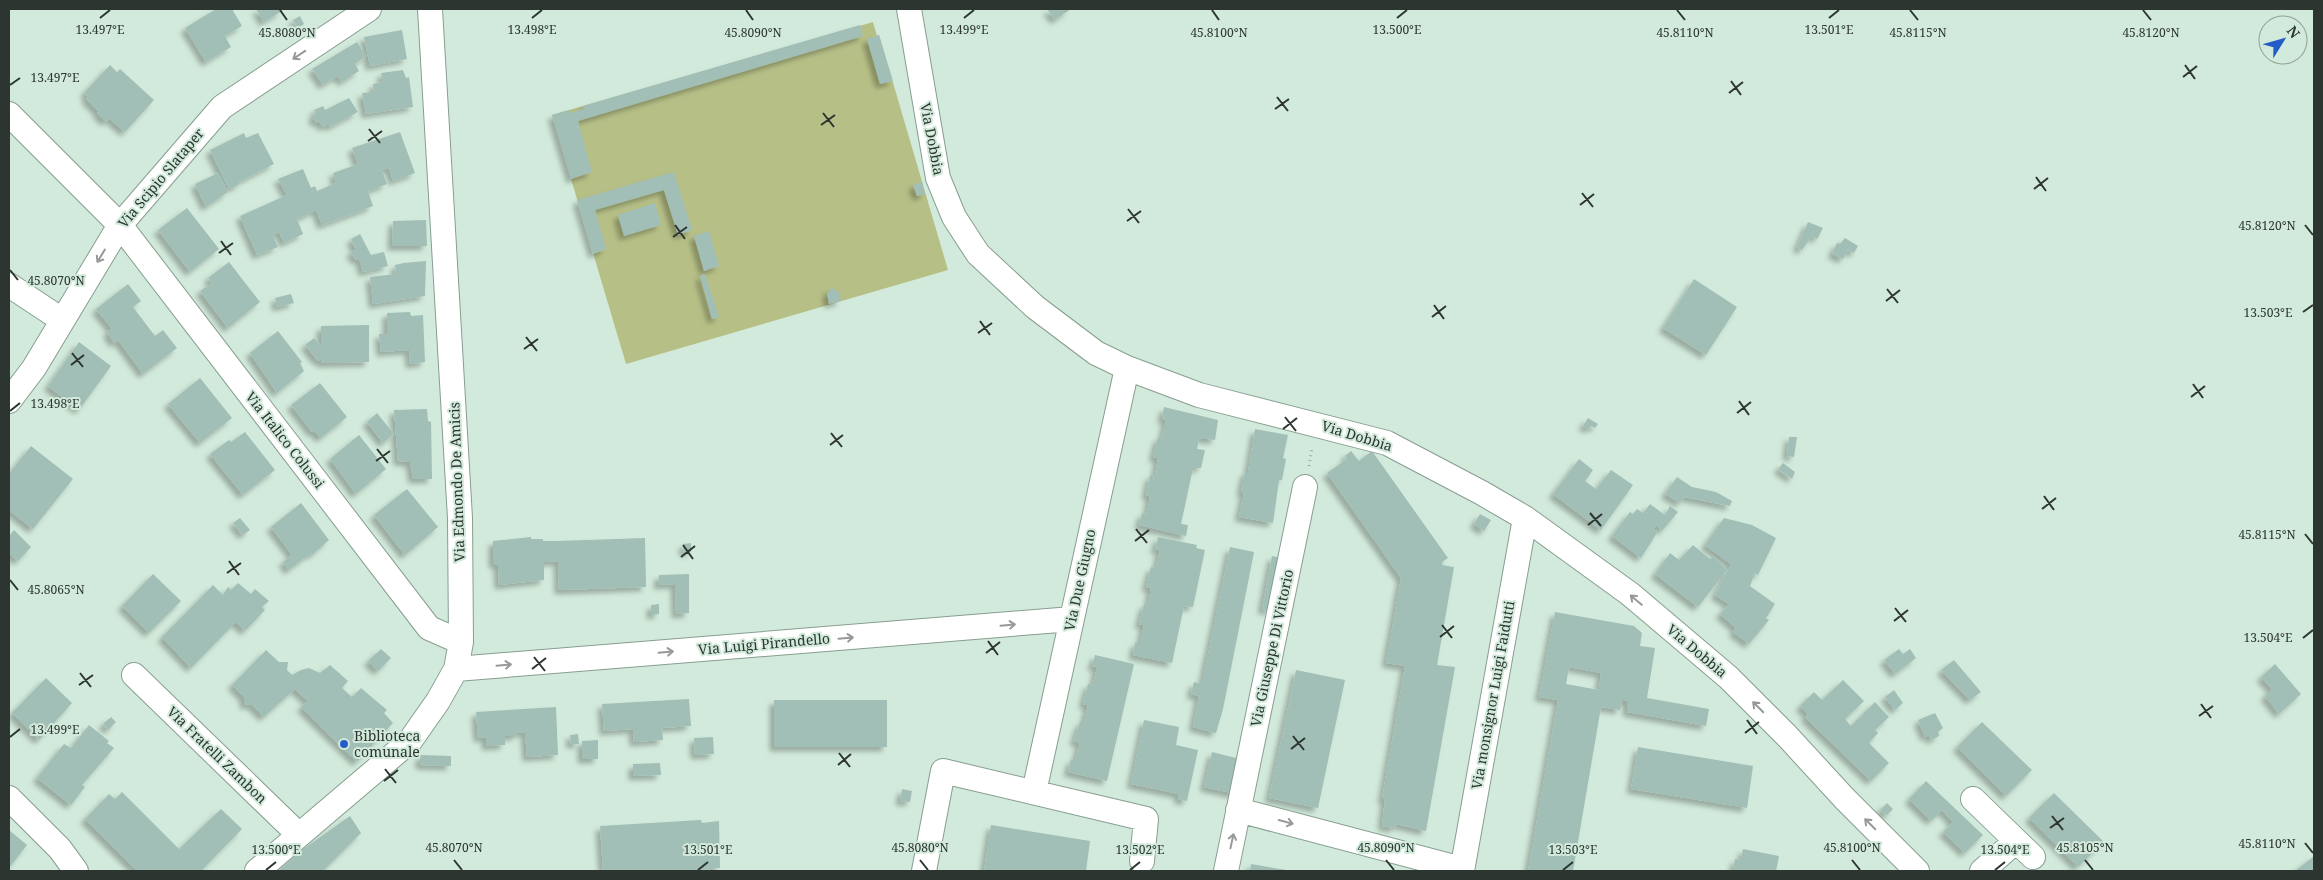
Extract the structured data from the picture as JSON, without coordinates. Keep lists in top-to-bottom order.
{
  "streets": {
    "street": [
      "Via Dobbia",
      "Via Scipio Slataper",
      "Via Italico Colussi",
      "Via Edmondo De Amicis",
      "Via Due Giugno",
      "Via Luigi Pirandello",
      "Via Giuseppe Di Vittorio",
      "Via monsignor Luigi Faidutti",
      "Via Fratelli Zambon"
    ]
  },
  "crossings": [
    ["Via Dobbia", "Via Due Giugno"],
    ["Via Dobbia", "Via monsignor Luigi Faidutti"],
    ["Via Scipio Slataper", "Via Italico Colussi"],
    ["Via Italico Colussi", "Via Edmondo De Amicis"],
    ["Via Edmondo De Amicis", "Via Luigi Pirandello"],
    ["Via Edmondo De Amicis", "Via Fratelli Zambon"],
    ["Via Due Giugno", "Via Luigi Pirandello"]
  ],
  "one_way": ["Via Dobbia", "Via Scipio Slataper", "Via Luigi Pirandello"],
  "places": ["Biblioteca comunale"],
  "north": "top right",
  "coordinates": [
    "13.497°E",
    "13.498°E",
    "13.499°E",
    "13.500°E",
    "13.501°E",
    "45.8080°N",
    "45.8090°N",
    "45.8100°N",
    "45.8110°N",
    "45.8115°N",
    "45.8120°N",
    "45.8070°N",
    "13.503°E",
    "45.8065°N",
    "13.504°E",
    "45.8105°N",
    "13.502°E"
  ]
}
